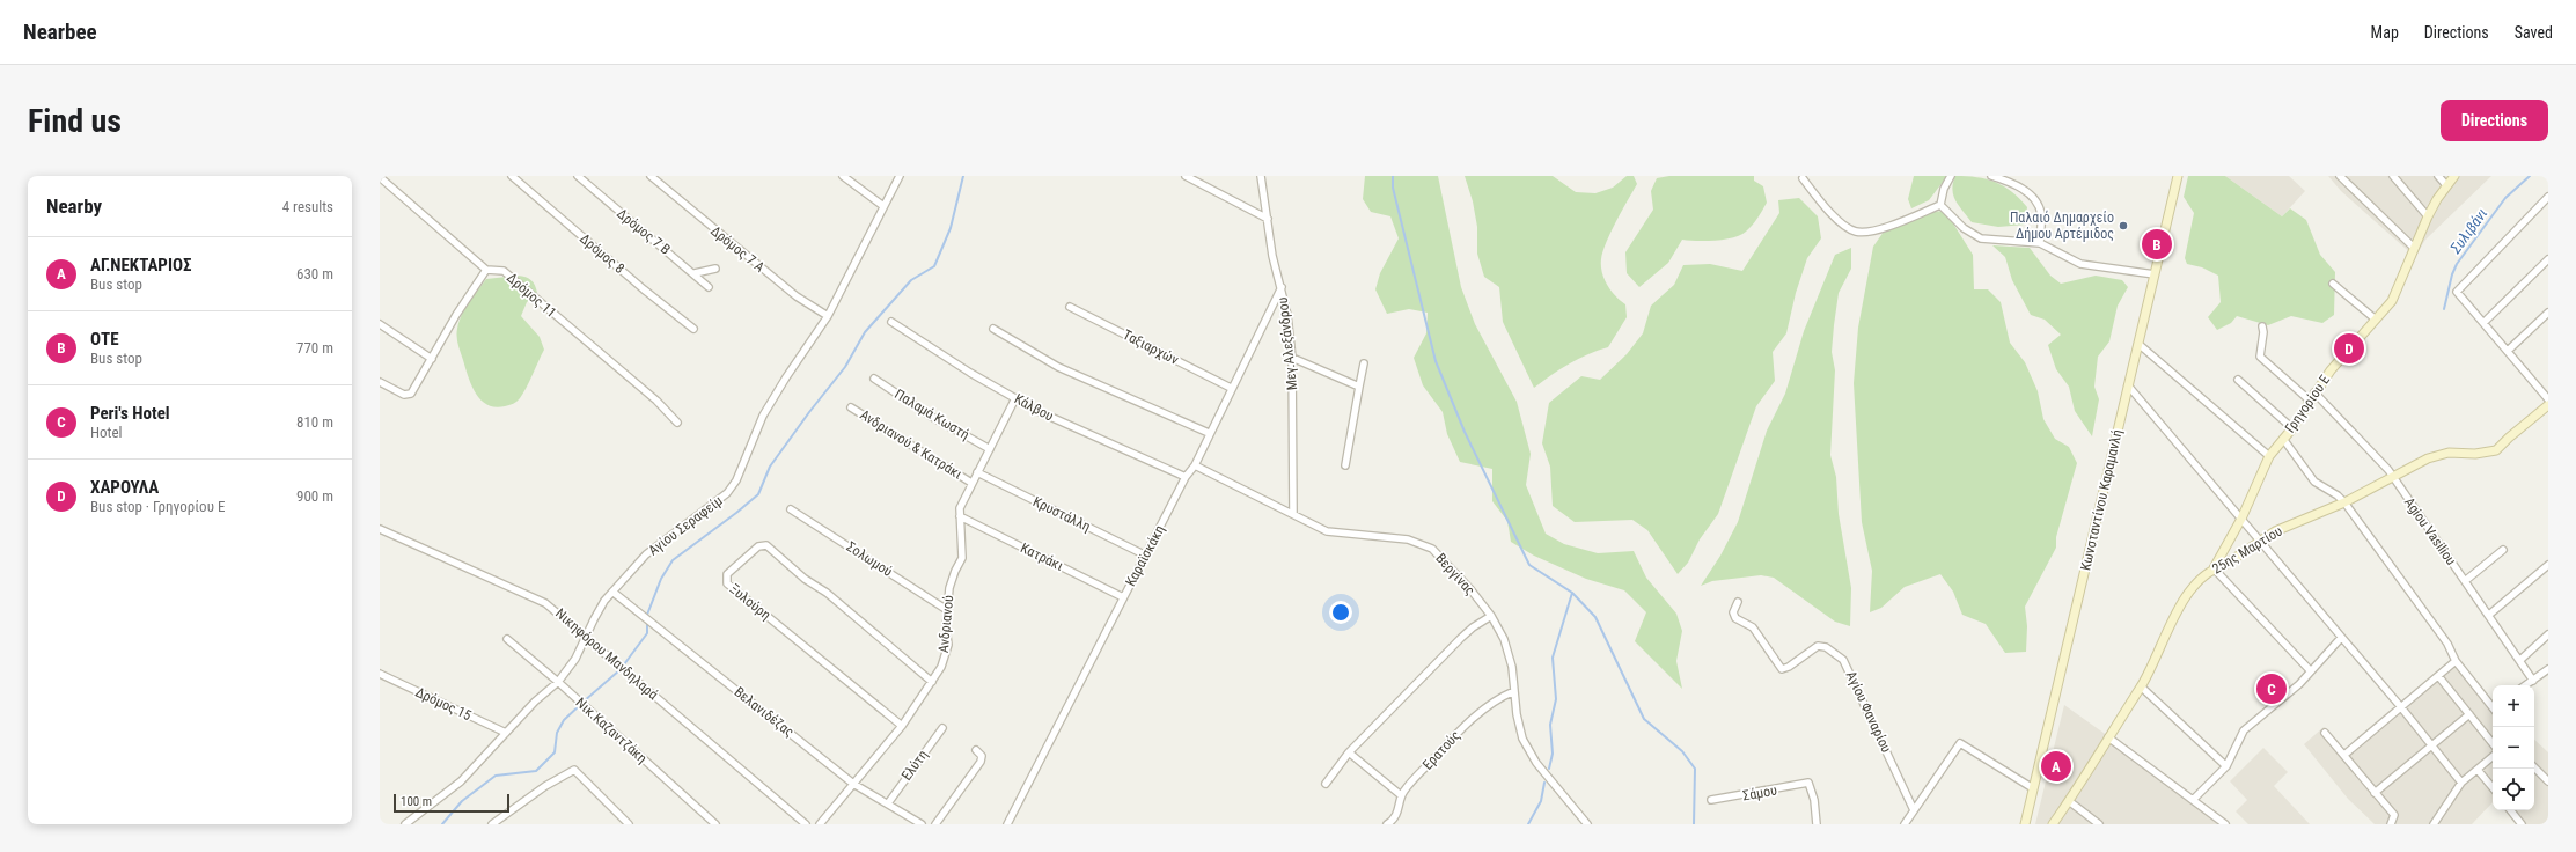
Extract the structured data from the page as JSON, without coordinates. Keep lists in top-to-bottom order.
{
  "streets": {
    "street": [
      "Δρόμος 7 Β",
      "Δρόμος 7 Α",
      "Δρόμος 8",
      "Δρόμος 11",
      "Μεγ.Αλεξάνδρου",
      "Ταξιαρχών",
      "Γρηγορίου Ε",
      "Κάλβου",
      "Παλαμά Κωστή",
      "Ανδριανού & Κατράκι",
      "Κωνσταντίνου Καραμανλή",
      "Κρυστάλλη",
      "Αγίου Σεραφείμ",
      "Agiou Vasiliou",
      "25ης Μαρτίου",
      "Καραϊσκάκη",
      "Κατράκι",
      "Σολωμού",
      "Βεργίνας",
      "Ξυλούρη",
      "Ανδριανού",
      "Νικηφόρου Μανδηλαρά",
      "Δρόμος 15",
      "Βελανιδέζας",
      "Αγίου Φαναρίου",
      "Νικ.Καζαντζάκη",
      "Ερατούς",
      "Ελύτη",
      "Σάμου"
    ]
  },
  "crossings": [
    ["Δρόμος 7 Α", "Αγίου Σεραφείμ"],
    ["Μεγ.Αλεξάνδρου", "Καραϊσκάκη"],
    ["Μεγ.Αλεξάνδρου", "Βεργίνας"],
    ["Ταξιαρχών", "Καραϊσκάκη"],
    ["Γρηγορίου Ε", "Agiou Vasiliou"],
    ["Γρηγορίου Ε", "25ης Μαρτίου"],
    ["Κάλβου", "Καραϊσκάκη"],
    ["Κάλβου", "Ανδριανού"],
    ["Παλαμά Κωστή", "Ανδριανού"],
    ["Ανδριανού & Κατράκι", "Ανδριανού"],
    ["Κρυστάλλη", "Καραϊσκάκη"],
    ["Κρυστάλλη", "Ανδριανού"],
    ["Αγίου Σεραφείμ", "Νικηφόρου Μανδηλαρά"],
    ["Αγίου Σεραφείμ", "Δρόμος 15"],
    ["Αγίου Σεραφείμ", "Βελανιδέζας"],
    ["Αγίου Σεραφείμ", "Νικ.Καζαντζάκη"],
    ["Agiou Vasiliou", "25ης Μαρτίου"],
    ["Καραϊσκάκη", "Κατράκι"],
    ["Καραϊσκάκη", "Βεργίνας"],
    ["Κατράκι", "Ανδριανού"],
    ["Σολωμού", "Ανδριανού"],
    ["Βεργίνας", "Ερατούς"],
    ["Ξυλούρη", "Ανδριανού"],
    ["Ανδριανού", "Βελανιδέζας"],
    ["Βελανιδέζας", "Ελύτη"]
  ],
  "water": ["Συλιβάνι"],
  "places": ["Παλαιό Δημαρχείο Δήμου Αρτέμιδος"],
  "scale_bar": "100 m",
  "page": {
    "header": "Nearbee",
    "nav": ["Map", "Directions", "Saved"],
    "buttons": "Directions",
    "title": "Find us",
    "heading": ["Nearby", "4 results"],
    "pins": [
      "B",
      "D",
      "C",
      "A"
    ],
    "list": [
      {
        "mark": "A",
        "name": "ΑΓ.ΝΕΚΤΑΡΙΟΣ",
        "note": "Bus stop",
        "value": "630 m"
      },
      {
        "mark": "B",
        "name": "ΟΤΕ",
        "note": "Bus stop",
        "value": "770 m"
      },
      {
        "mark": "C",
        "name": "Peri's Hotel",
        "note": "Hotel",
        "value": "810 m"
      },
      {
        "mark": "D",
        "name": "ΧΑΡΟΥΛΑ",
        "note": "Bus stop · Γρηγορίου Ε",
        "value": "900 m"
      }
    ],
    "map_buttons": ["+", "−"],
    "scale": "100 m"
  }
}
